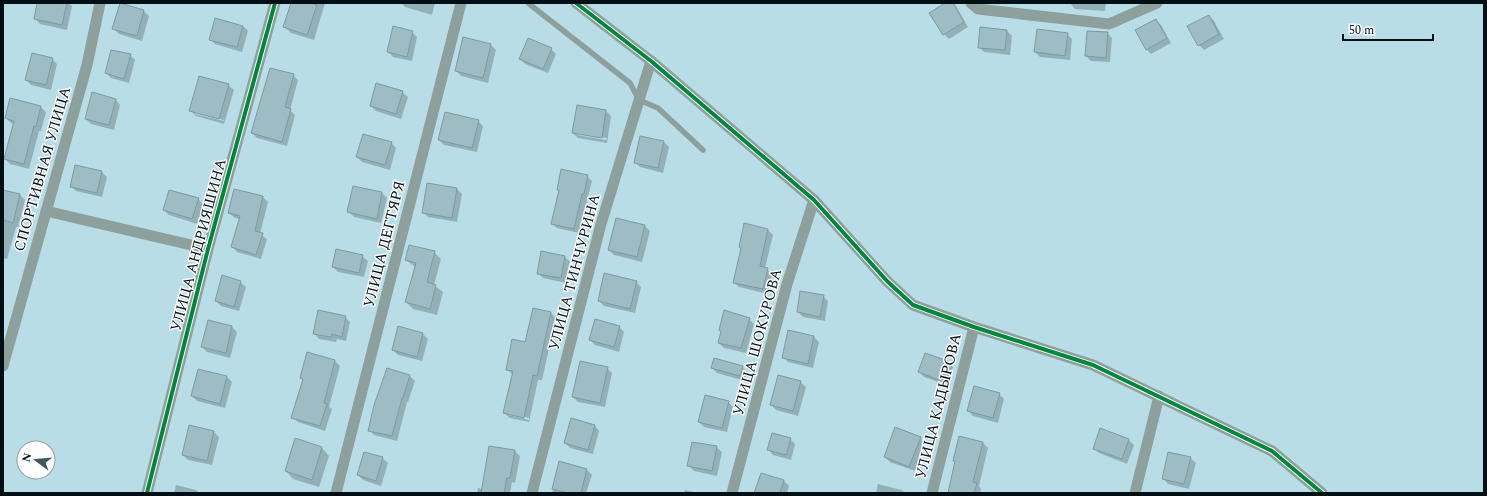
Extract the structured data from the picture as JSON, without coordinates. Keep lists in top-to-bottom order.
{
  "streets": {
    "street": [
      "СПОРТИВНАЯ УЛИЦА",
      "УЛИЦА ДЕГТЯРЯ",
      "УЛИЦА АНДРИЯШИНА",
      "УЛИЦА ТИНЧУРИНА",
      "УЛИЦА ШОКУРОВА",
      "УЛИЦА КАДЫРОВА"
    ]
  },
  "scale_bar": "50 m",
  "north": "left"
}
